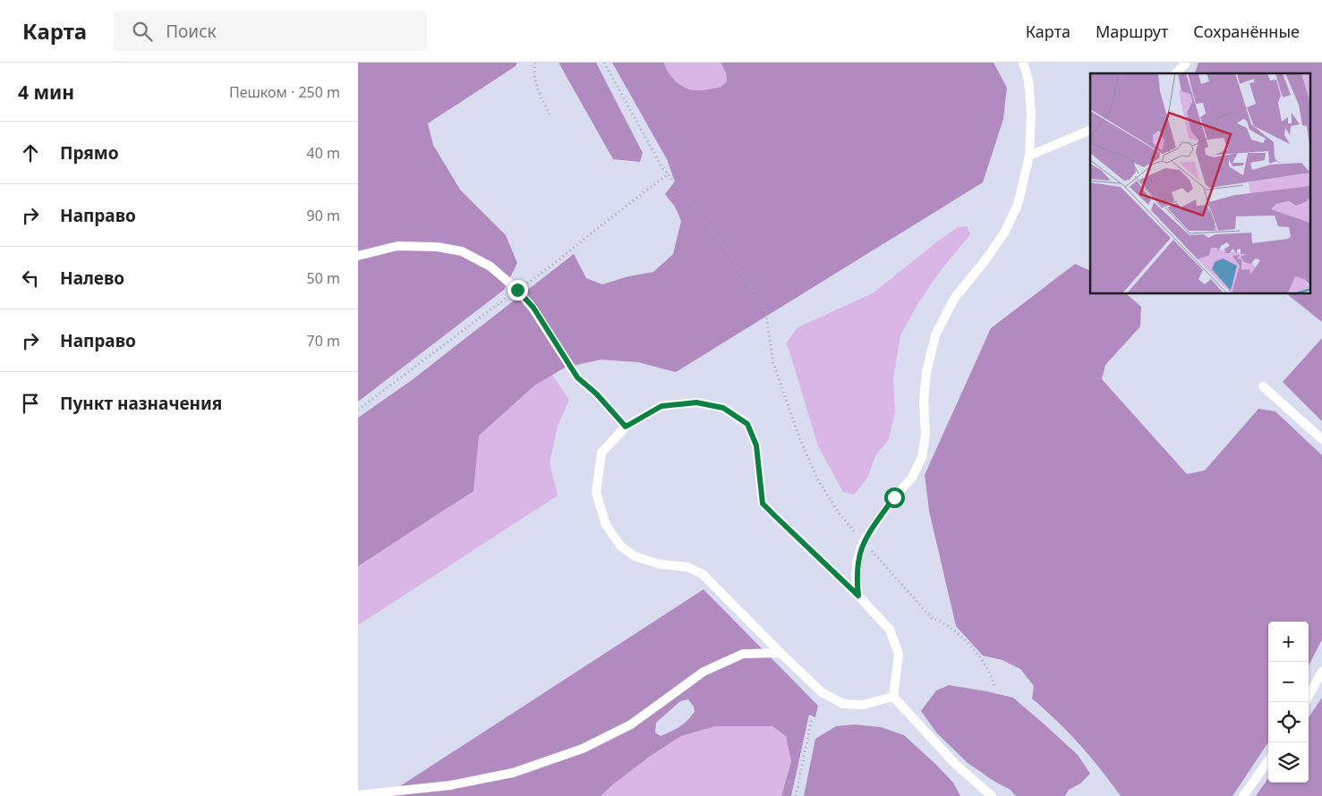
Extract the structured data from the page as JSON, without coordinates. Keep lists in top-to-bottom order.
{
  "page": {
    "header": "Карта",
    "search": "Поиск",
    "nav": ["Карта", "Маршрут", "Сохранённые"],
    "heading": ["4 мин", "Пешком · 250 m"],
    "list": [
      ["Прямо", "40 m"],
      ["Направо", "90 m"],
      ["Налево", "50 m"],
      ["Направо", "70 m"],
      "Пункт назначения"
    ],
    "map_buttons": ["+", "−"]
  }
}
